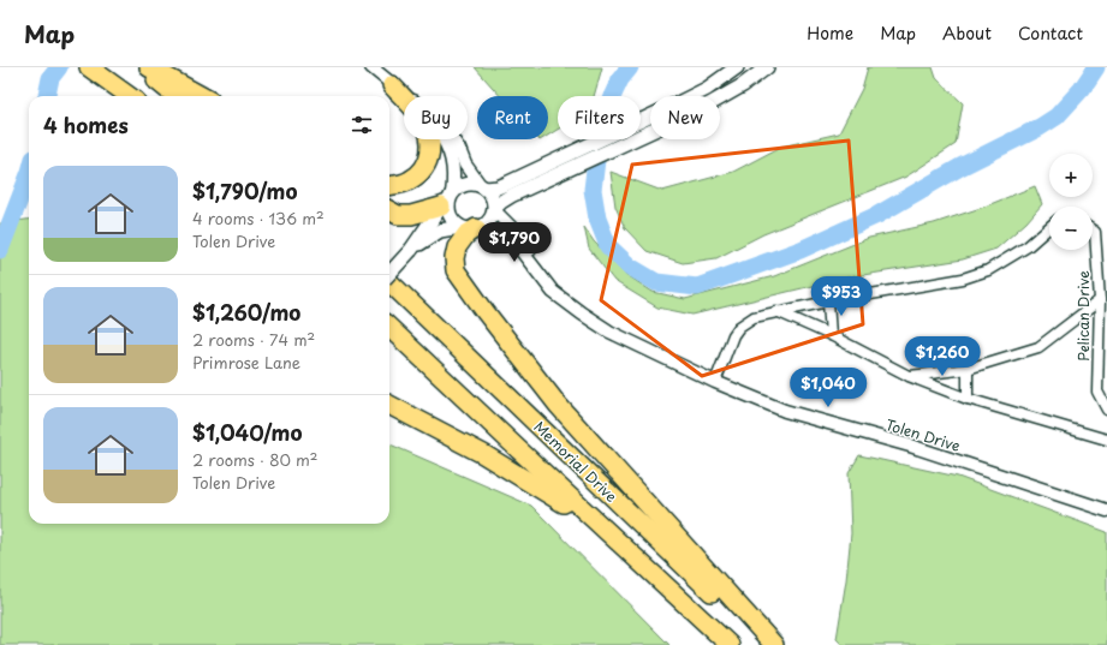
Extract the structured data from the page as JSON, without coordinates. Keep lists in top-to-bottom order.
{
  "streets": {
    "highway": ["Memorial Drive"],
    "street": ["Pelican Drive", "Tolen Drive"]
  },
  "page": {
    "header": "Map",
    "nav": [
      "Home",
      "Map",
      "About",
      "Contact"
    ],
    "chip": [
      "Buy",
      "Rent",
      "Filters",
      "New"
    ],
    "heading": "4 homes",
    "map_buttons": ["+", "−"],
    "list": [
      {
        "name": "$1,790/mo",
        "note": "4 rooms · 136 m² · Tolen Drive"
      },
      {
        "name": "$1,260/mo",
        "note": "2 rooms · 74 m² · Primrose Lane"
      },
      {
        "name": "$1,040/mo",
        "note": "2 rooms · 80 m² · Tolen Drive"
      }
    ],
    "price": [
      "$1,790",
      "$953",
      "$1,260",
      "$1,040"
    ]
  }
}
